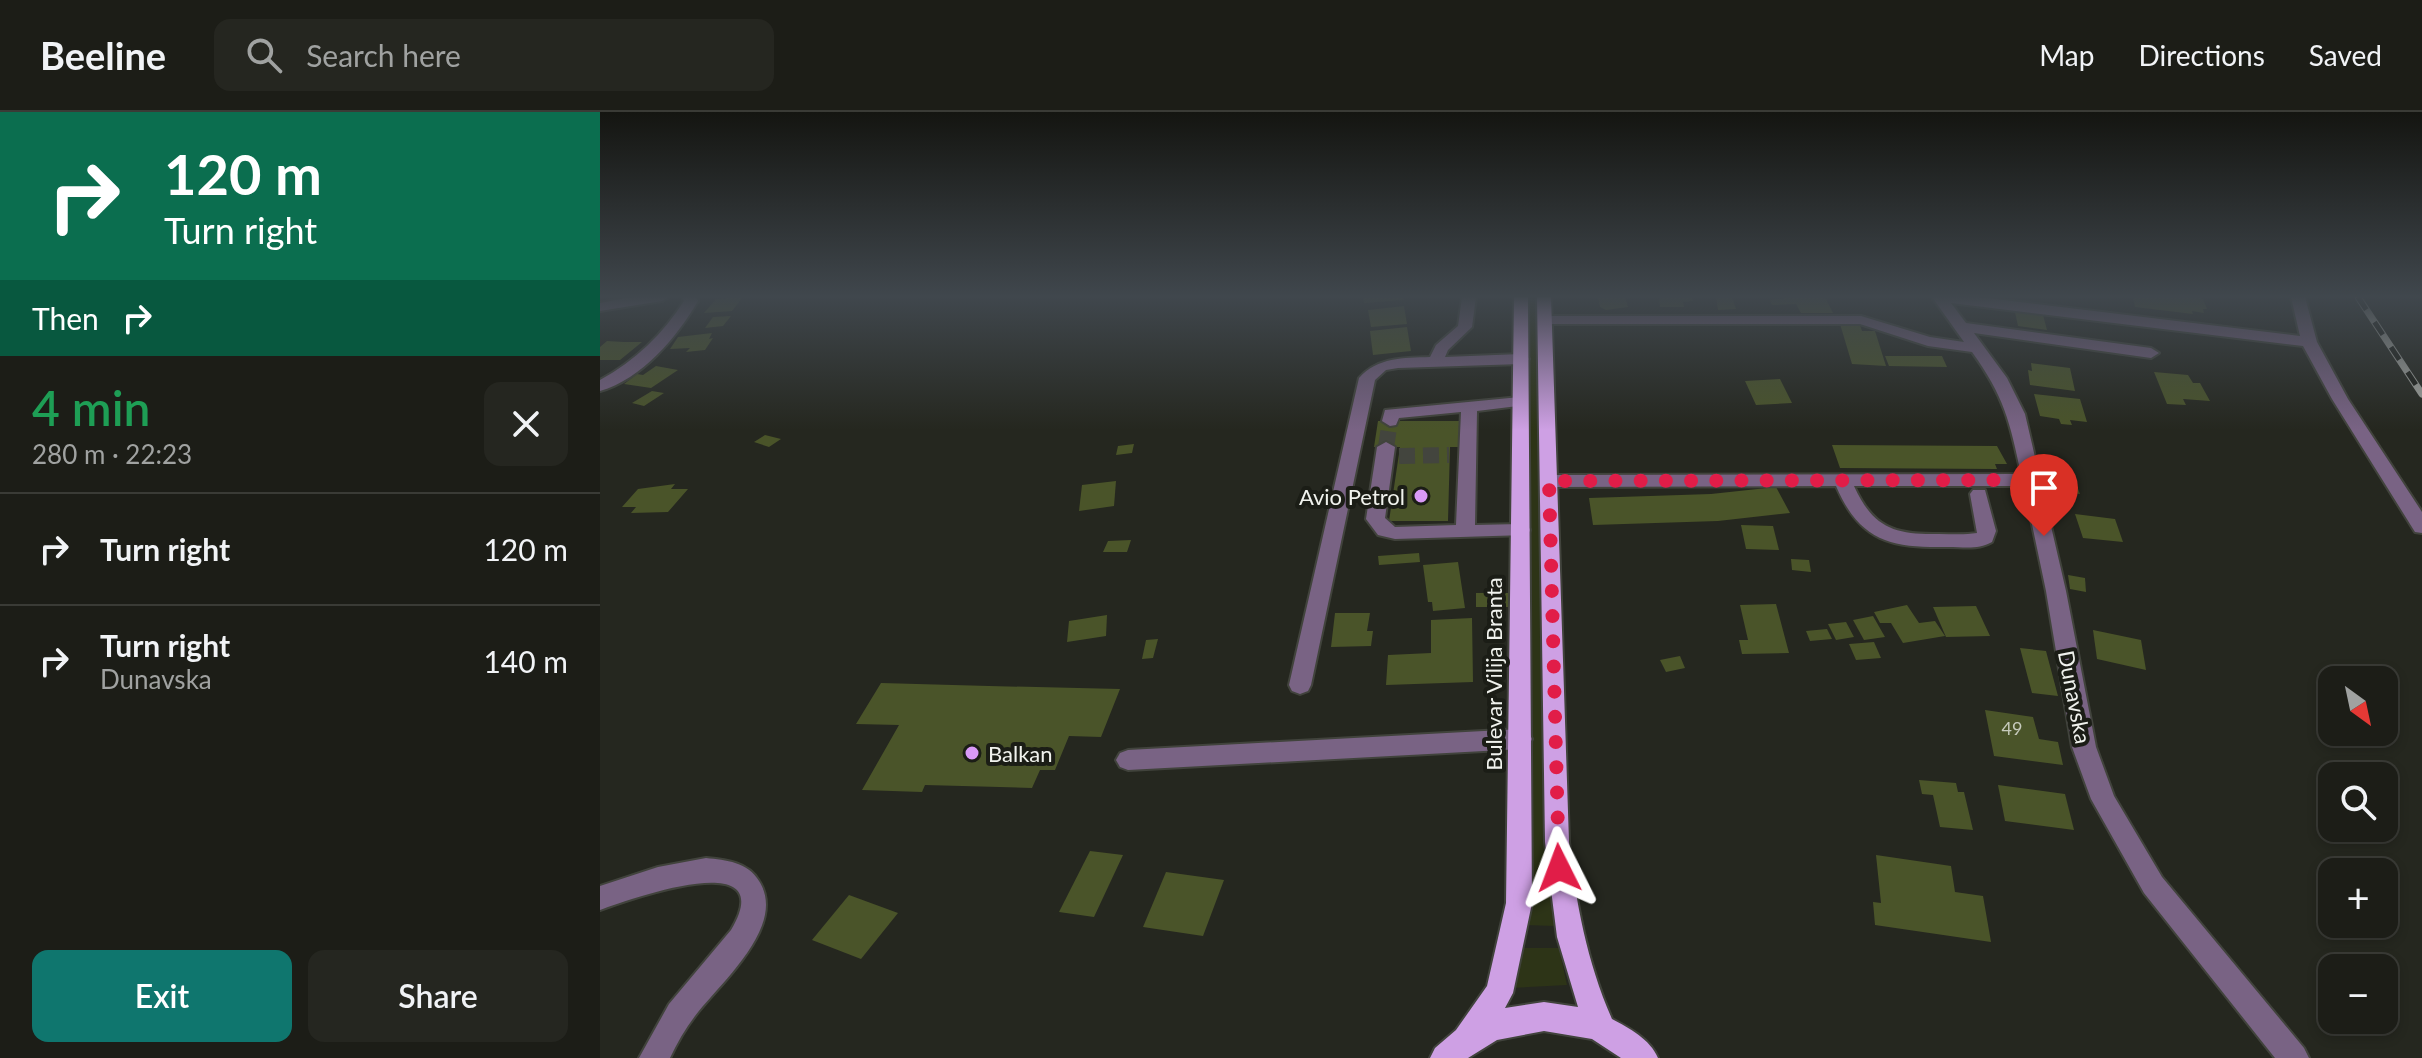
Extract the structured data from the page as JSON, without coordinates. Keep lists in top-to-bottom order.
{
  "streets": {
    "main road": ["Bulevar Vilija Branta"],
    "street": ["Dunavska"]
  },
  "places": ["Avio Petrol", "Balkan"],
  "house_numbers": ["49"],
  "north": "bottom right",
  "page": {
    "header": "Beeline",
    "search": "Search here",
    "nav": ["Map", "Directions", "Saved"],
    "turn": ["120 m", "Turn right"],
    "then": "Then",
    "heading": ["4 min", "280 m · 22:23"],
    "list": [
      {
        "name": "Turn right",
        "value": "120 m"
      },
      {
        "name": "Turn right",
        "note": "Dunavska",
        "value": "140 m"
      }
    ],
    "map_buttons": ["+", "−"],
    "buttons": ["Exit", "Share"]
  }
}
